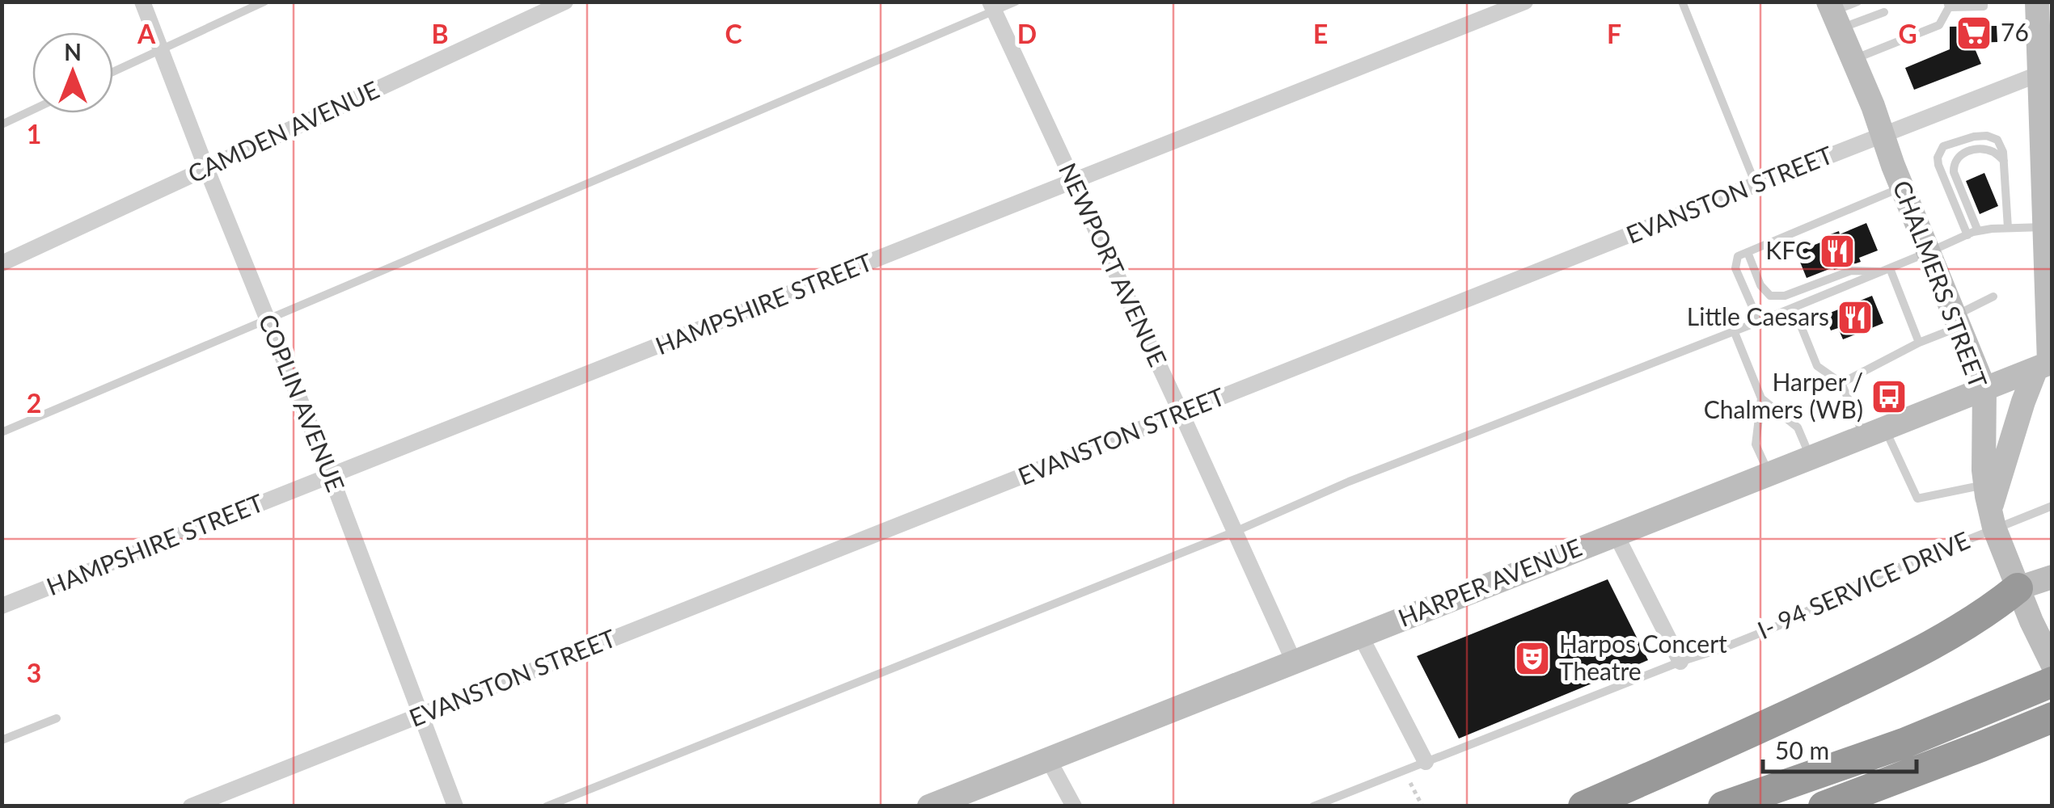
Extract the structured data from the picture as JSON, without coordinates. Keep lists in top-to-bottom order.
{
  "streets": {
    "main road": ["CHALMERS STREET", "HARPER AVENUE"],
    "street": [
      "CAMDEN AVENUE",
      "EVANSTON STREET",
      "NEWPORT AVENUE",
      "HAMPSHIRE STREET",
      "COPLIN AVENUE"
    ],
    "lane": ["I- 94 SERVICE DRIVE"]
  },
  "crossings": [
    ["CAMDEN AVENUE", "COPLIN AVENUE"],
    ["EVANSTON STREET", "NEWPORT AVENUE"],
    ["EVANSTON STREET", "CHALMERS STREET"],
    ["EVANSTON STREET", "COPLIN AVENUE"],
    ["NEWPORT AVENUE", "HAMPSHIRE STREET"],
    ["NEWPORT AVENUE", "HARPER AVENUE"],
    ["CHALMERS STREET", "HARPER AVENUE"],
    ["CHALMERS STREET", "I- 94 SERVICE DRIVE"],
    ["HAMPSHIRE STREET", "COPLIN AVENUE"]
  ],
  "places": {
    "supermarket": ["76"],
    "restaurant": ["KFC", "Little Caesars"],
    "bus stop": ["Harper / Chalmers (WB)"],
    "theatre": ["Harpos Concert Theatre"]
  },
  "scale_bar": "50 m",
  "north": "top",
  "grid": {
    "columns": [
      "A",
      "B",
      "C",
      "D",
      "E",
      "F",
      "G"
    ],
    "rows": ["1", "2", "3"]
  }
}
